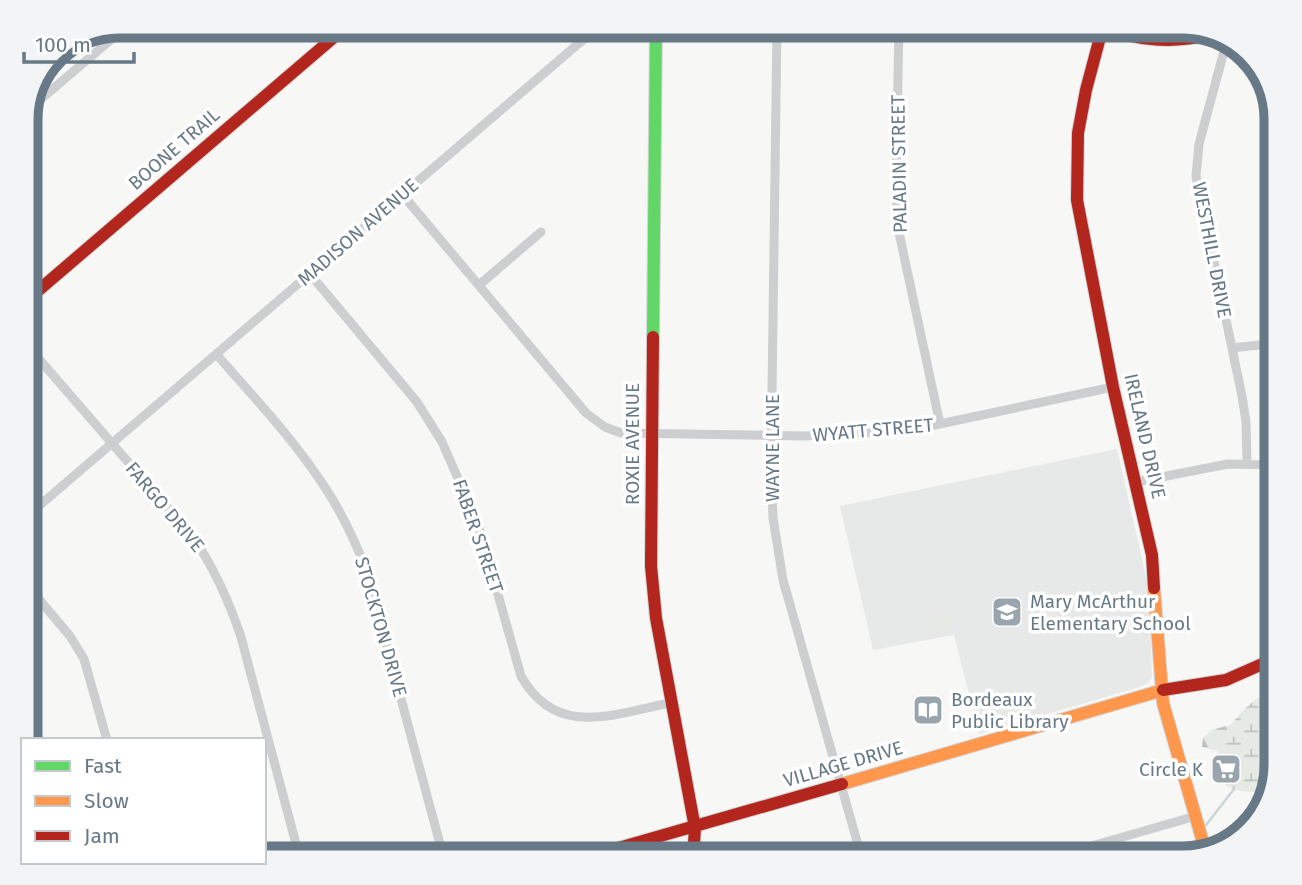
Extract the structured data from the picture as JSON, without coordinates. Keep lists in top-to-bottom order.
{
  "streets": {
    "street": [
      "BOONE TRAIL",
      "PALADIN STREET",
      "MADISON AVENUE",
      "WESTHILL DRIVE",
      "WYATT STREET",
      "IRELAND DRIVE",
      "ROXIE AVENUE",
      "WAYNE LANE",
      "FARGO DRIVE",
      "FABER STREET",
      "STOCKTON DRIVE",
      "VILLAGE DRIVE"
    ]
  },
  "crossings": [
    ["PALADIN STREET", "WYATT STREET"],
    ["MADISON AVENUE", "WYATT STREET"],
    ["MADISON AVENUE", "FARGO DRIVE"],
    ["MADISON AVENUE", "FABER STREET"],
    ["MADISON AVENUE", "STOCKTON DRIVE"],
    ["WYATT STREET", "IRELAND DRIVE"],
    ["WYATT STREET", "ROXIE AVENUE"],
    ["WYATT STREET", "WAYNE LANE"],
    ["IRELAND DRIVE", "VILLAGE DRIVE"],
    ["ROXIE AVENUE", "FABER STREET"],
    ["ROXIE AVENUE", "VILLAGE DRIVE"],
    ["WAYNE LANE", "VILLAGE DRIVE"]
  ],
  "places": {
    "school or university": ["Mary McArthur Elementary School"],
    "library": ["Bordeaux Public Library"],
    "supermarket": ["Circle K"]
  },
  "legend": ["Fast", "Slow", "Jam"],
  "scale_bar": "100 m"
}
